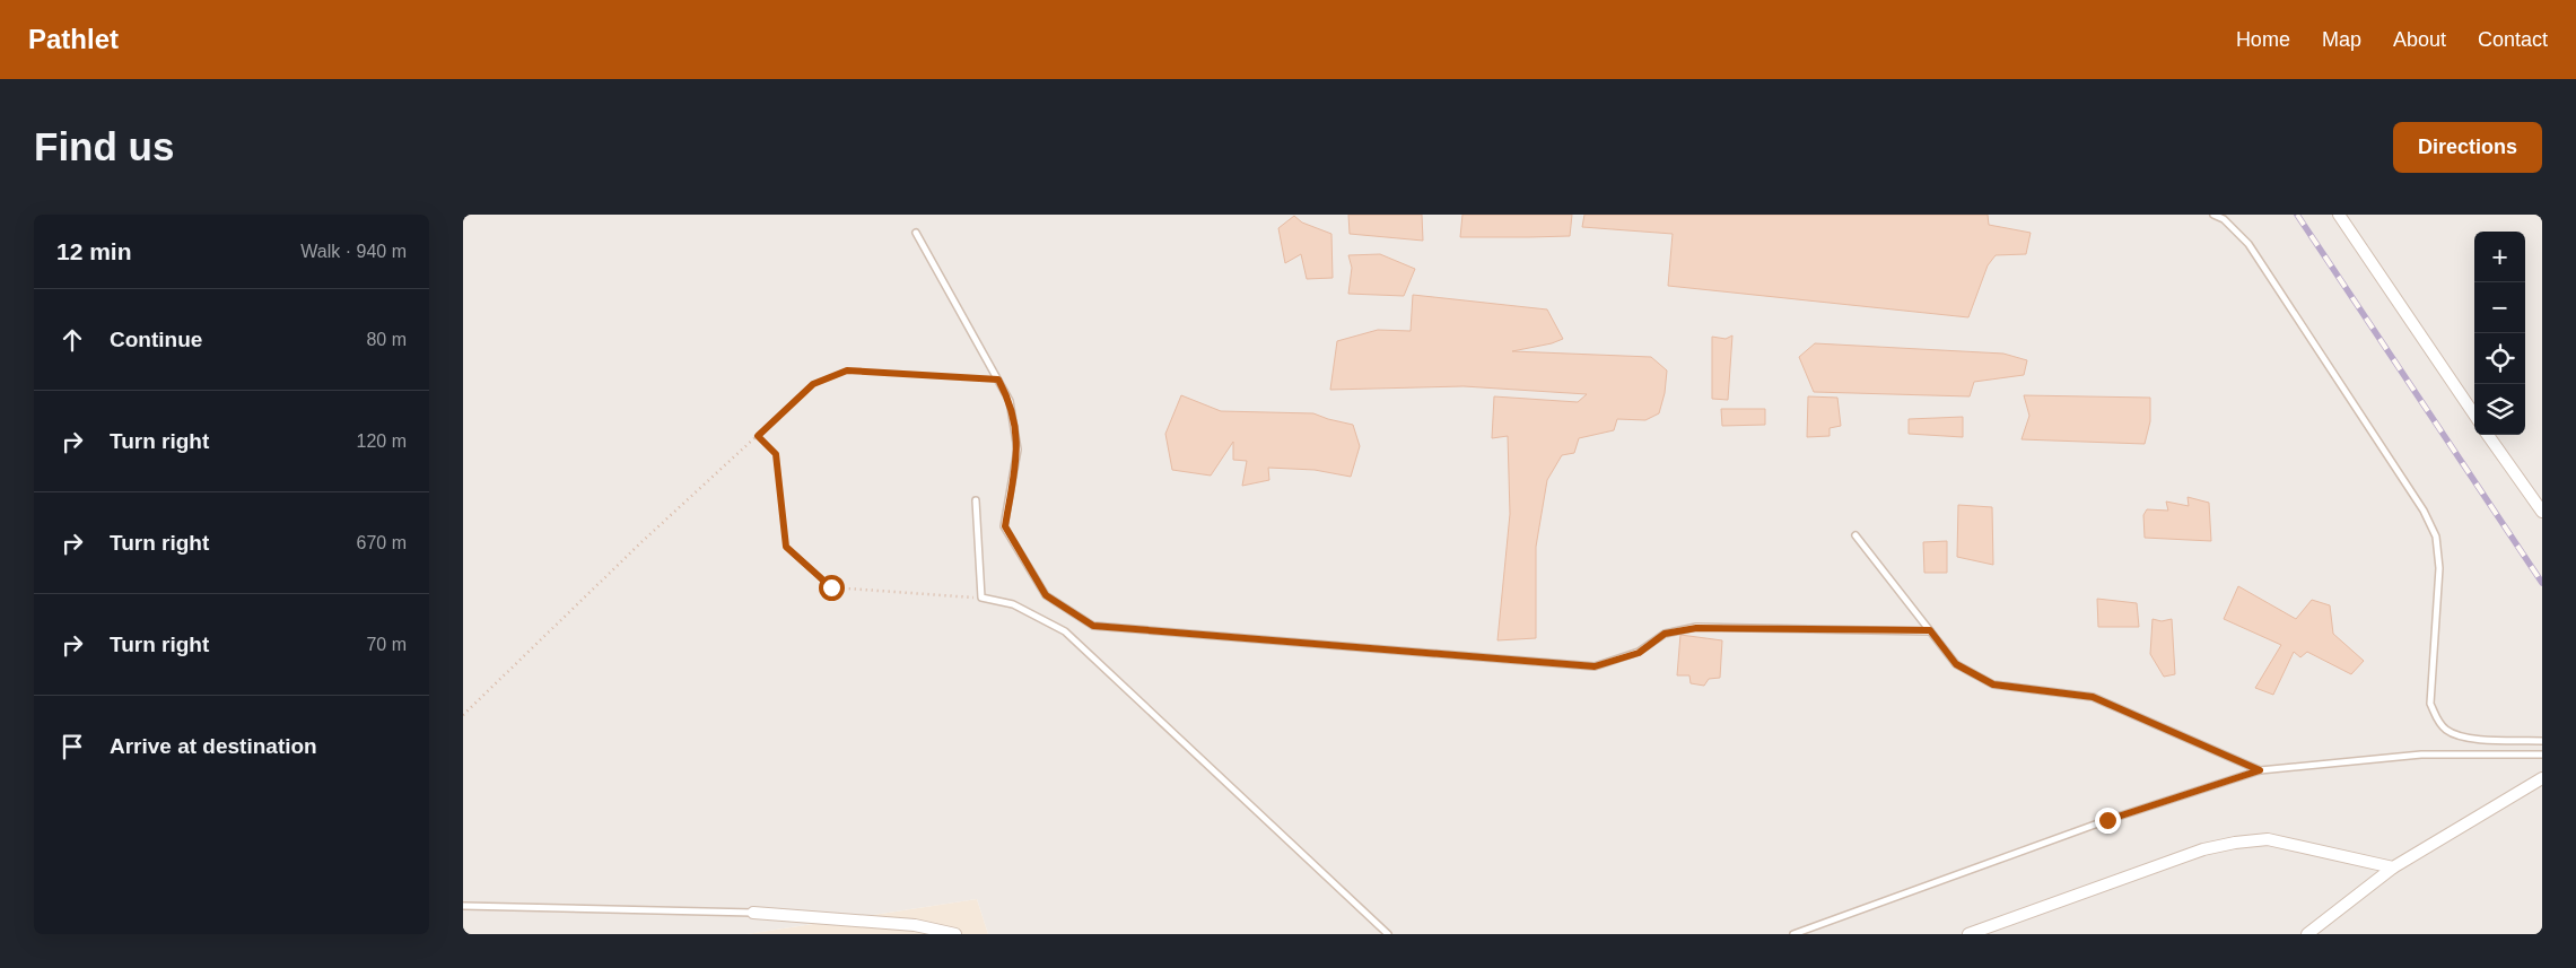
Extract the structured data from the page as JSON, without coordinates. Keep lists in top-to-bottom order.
{
  "page": {
    "header": "Pathlet",
    "nav": [
      "Home",
      "Map",
      "About",
      "Contact"
    ],
    "buttons": "Directions",
    "title": "Find us",
    "heading": ["12 min", "Walk · 940 m"],
    "map_buttons": ["+", "−"],
    "list": [
      ["Continue", "80 m"],
      ["Turn right", "120 m"],
      ["Turn right", "670 m"],
      ["Turn right", "70 m"],
      "Arrive at destination"
    ]
  }
}
